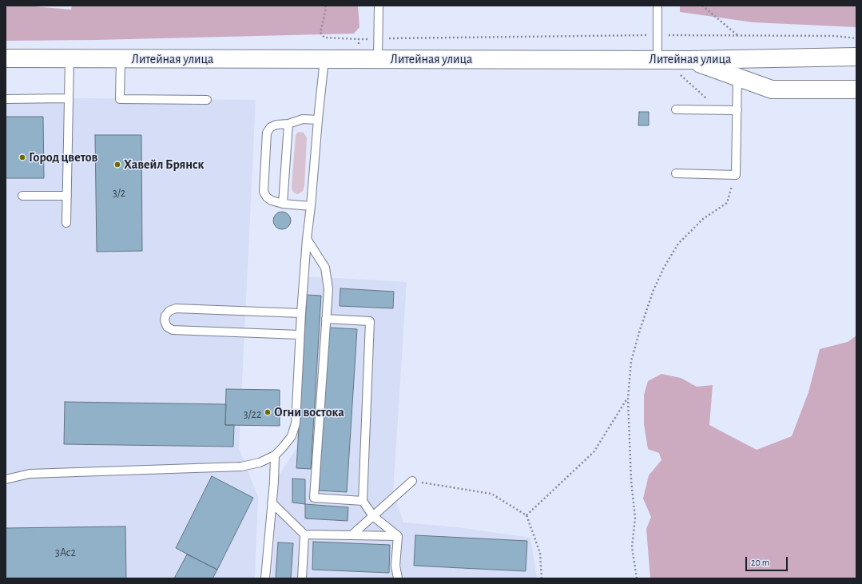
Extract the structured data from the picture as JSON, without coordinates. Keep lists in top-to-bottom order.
{
  "streets": {
    "main road": ["Литейная улица"]
  },
  "places": ["Город цветов", "Хавейл Брянск", "Огни востока"],
  "house_numbers": ["3/2", "3/22", "3Ас2"],
  "scale_bar": "20 m"
}
